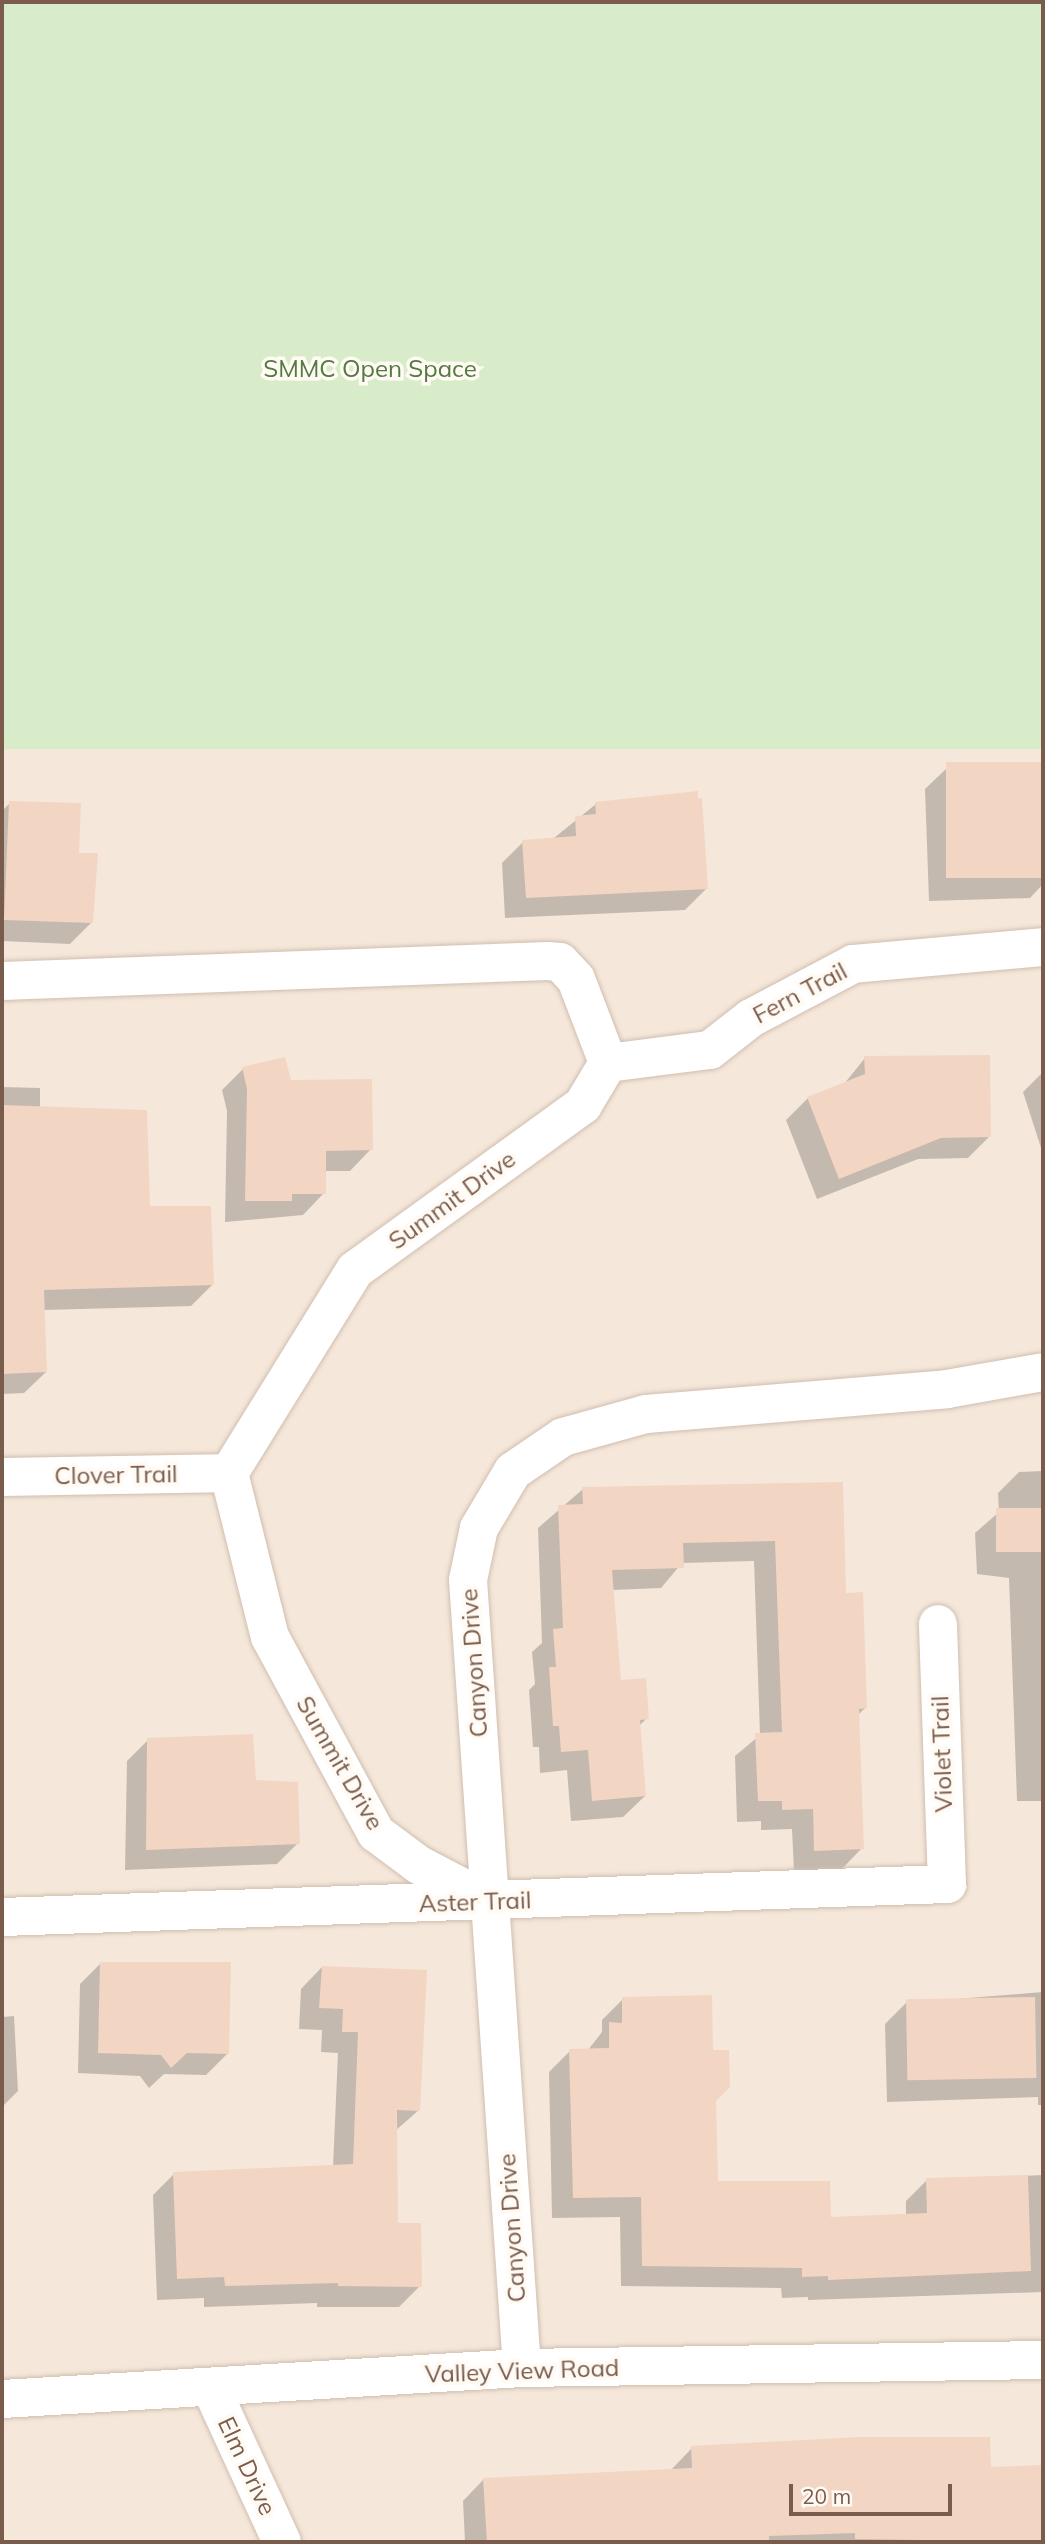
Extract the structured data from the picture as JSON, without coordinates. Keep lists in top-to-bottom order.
{
  "streets": {
    "street": [
      "Fern Trail",
      "Summit Drive",
      "Clover Trail",
      "Canyon Drive",
      "Violet Trail",
      "Aster Trail",
      "Valley View Road",
      "Elm Drive"
    ]
  },
  "crossings": [
    ["Fern Trail", "Summit Drive"],
    ["Summit Drive", "Clover Trail"],
    ["Summit Drive", "Canyon Drive"],
    ["Summit Drive", "Aster Trail"],
    ["Canyon Drive", "Aster Trail"],
    ["Canyon Drive", "Valley View Road"],
    ["Violet Trail", "Aster Trail"],
    ["Valley View Road", "Elm Drive"]
  ],
  "parks": ["SMMC Open Space"],
  "scale_bar": "20 m"
}
